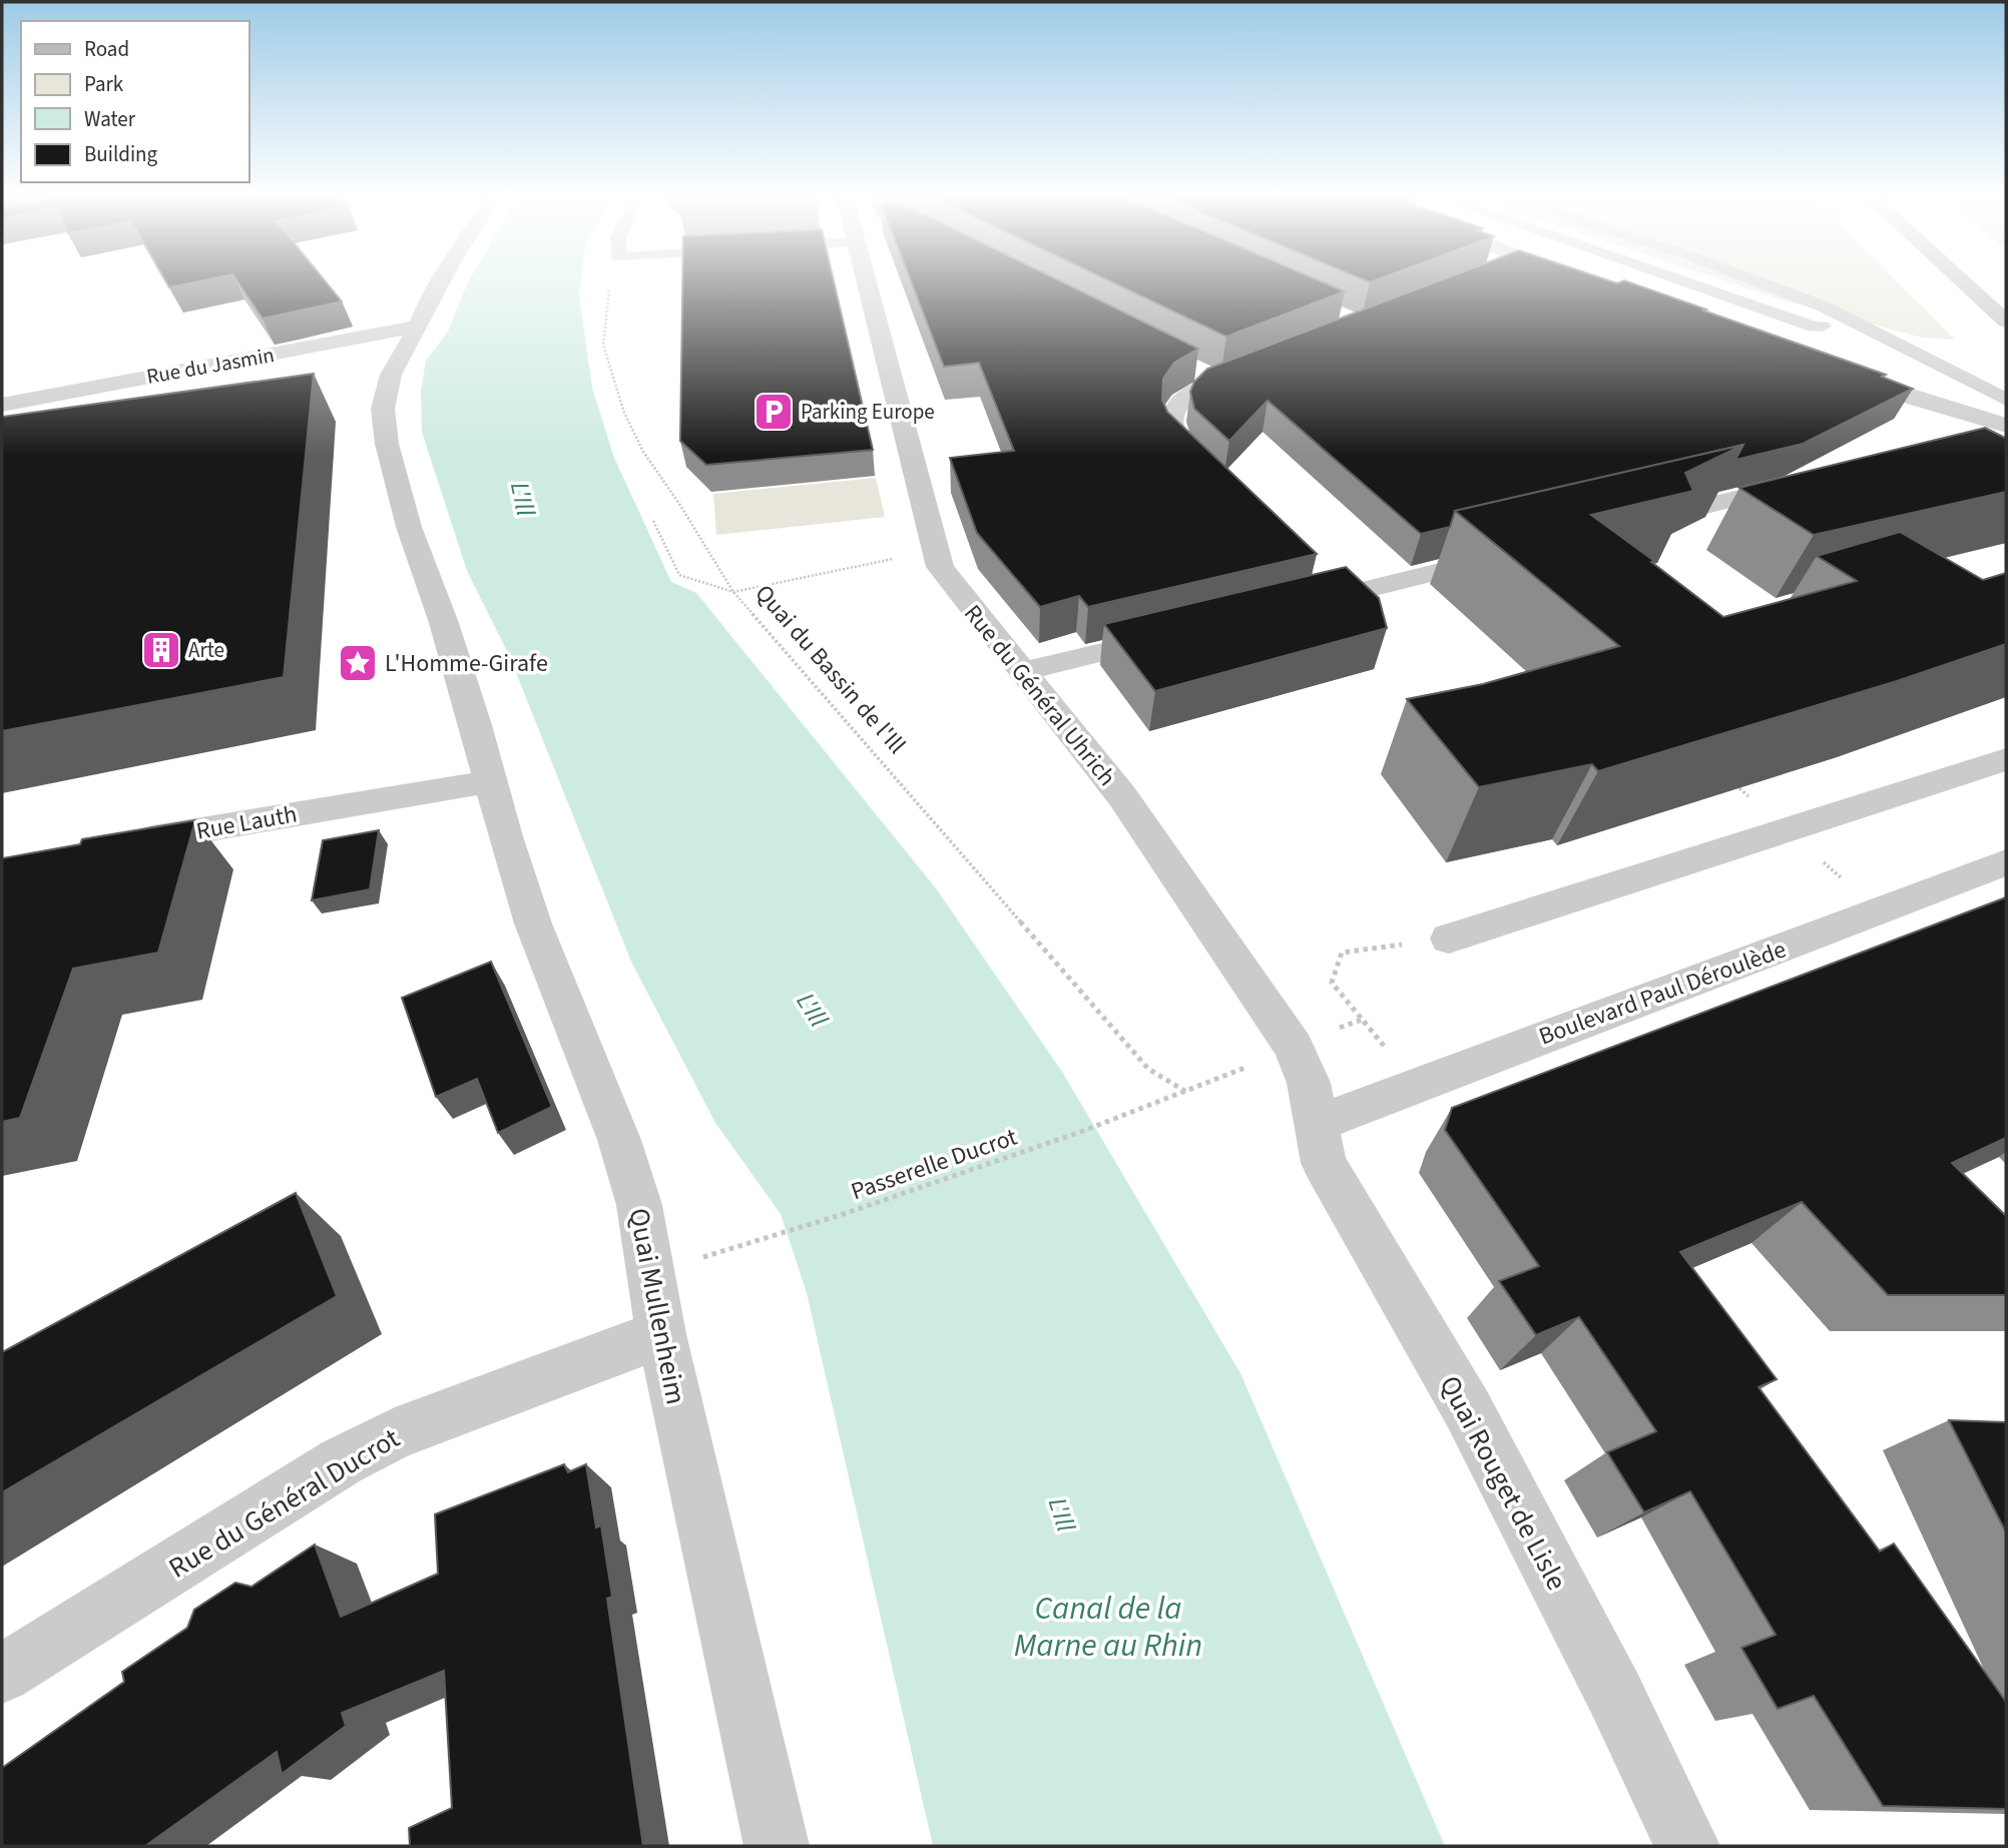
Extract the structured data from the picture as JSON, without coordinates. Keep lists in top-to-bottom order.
{
  "streets": {
    "street": [
      "Rue du Jasmin",
      "Rue du Général Uhrich",
      "Rue Lauth",
      "Boulevard Paul Déroulède",
      "Quai Mullenheim",
      "Quai Rouget de Lisle",
      "Rue du Général Ducrot"
    ],
    "path": ["Quai du Bassin de l'Ill", "Passerelle Ducrot"]
  },
  "crossings": [
    ["Rue du Jasmin", "Quai Mullenheim"],
    ["Quai du Bassin de l'Ill", "Passerelle Ducrot"],
    ["Rue du Général Uhrich", "Boulevard Paul Déroulède"],
    ["Rue du Général Uhrich", "Passerelle Ducrot"],
    ["Rue du Général Uhrich", "Quai Rouget de Lisle"],
    ["Rue Lauth", "Quai Mullenheim"],
    ["Boulevard Paul Déroulède", "Quai Rouget de Lisle"],
    ["Passerelle Ducrot", "Quai Mullenheim"],
    ["Quai Mullenheim", "Rue du Général Ducrot"]
  ],
  "water": ["L'Ill", "Canal de la Marne au Rhin"],
  "places": {
    "parking": ["Parking Europe"],
    "building": ["Arte"],
    "place": ["L'Homme-Girafe"]
  },
  "legend": [
    "Road",
    "Park",
    "Water",
    "Building"
  ]
}
